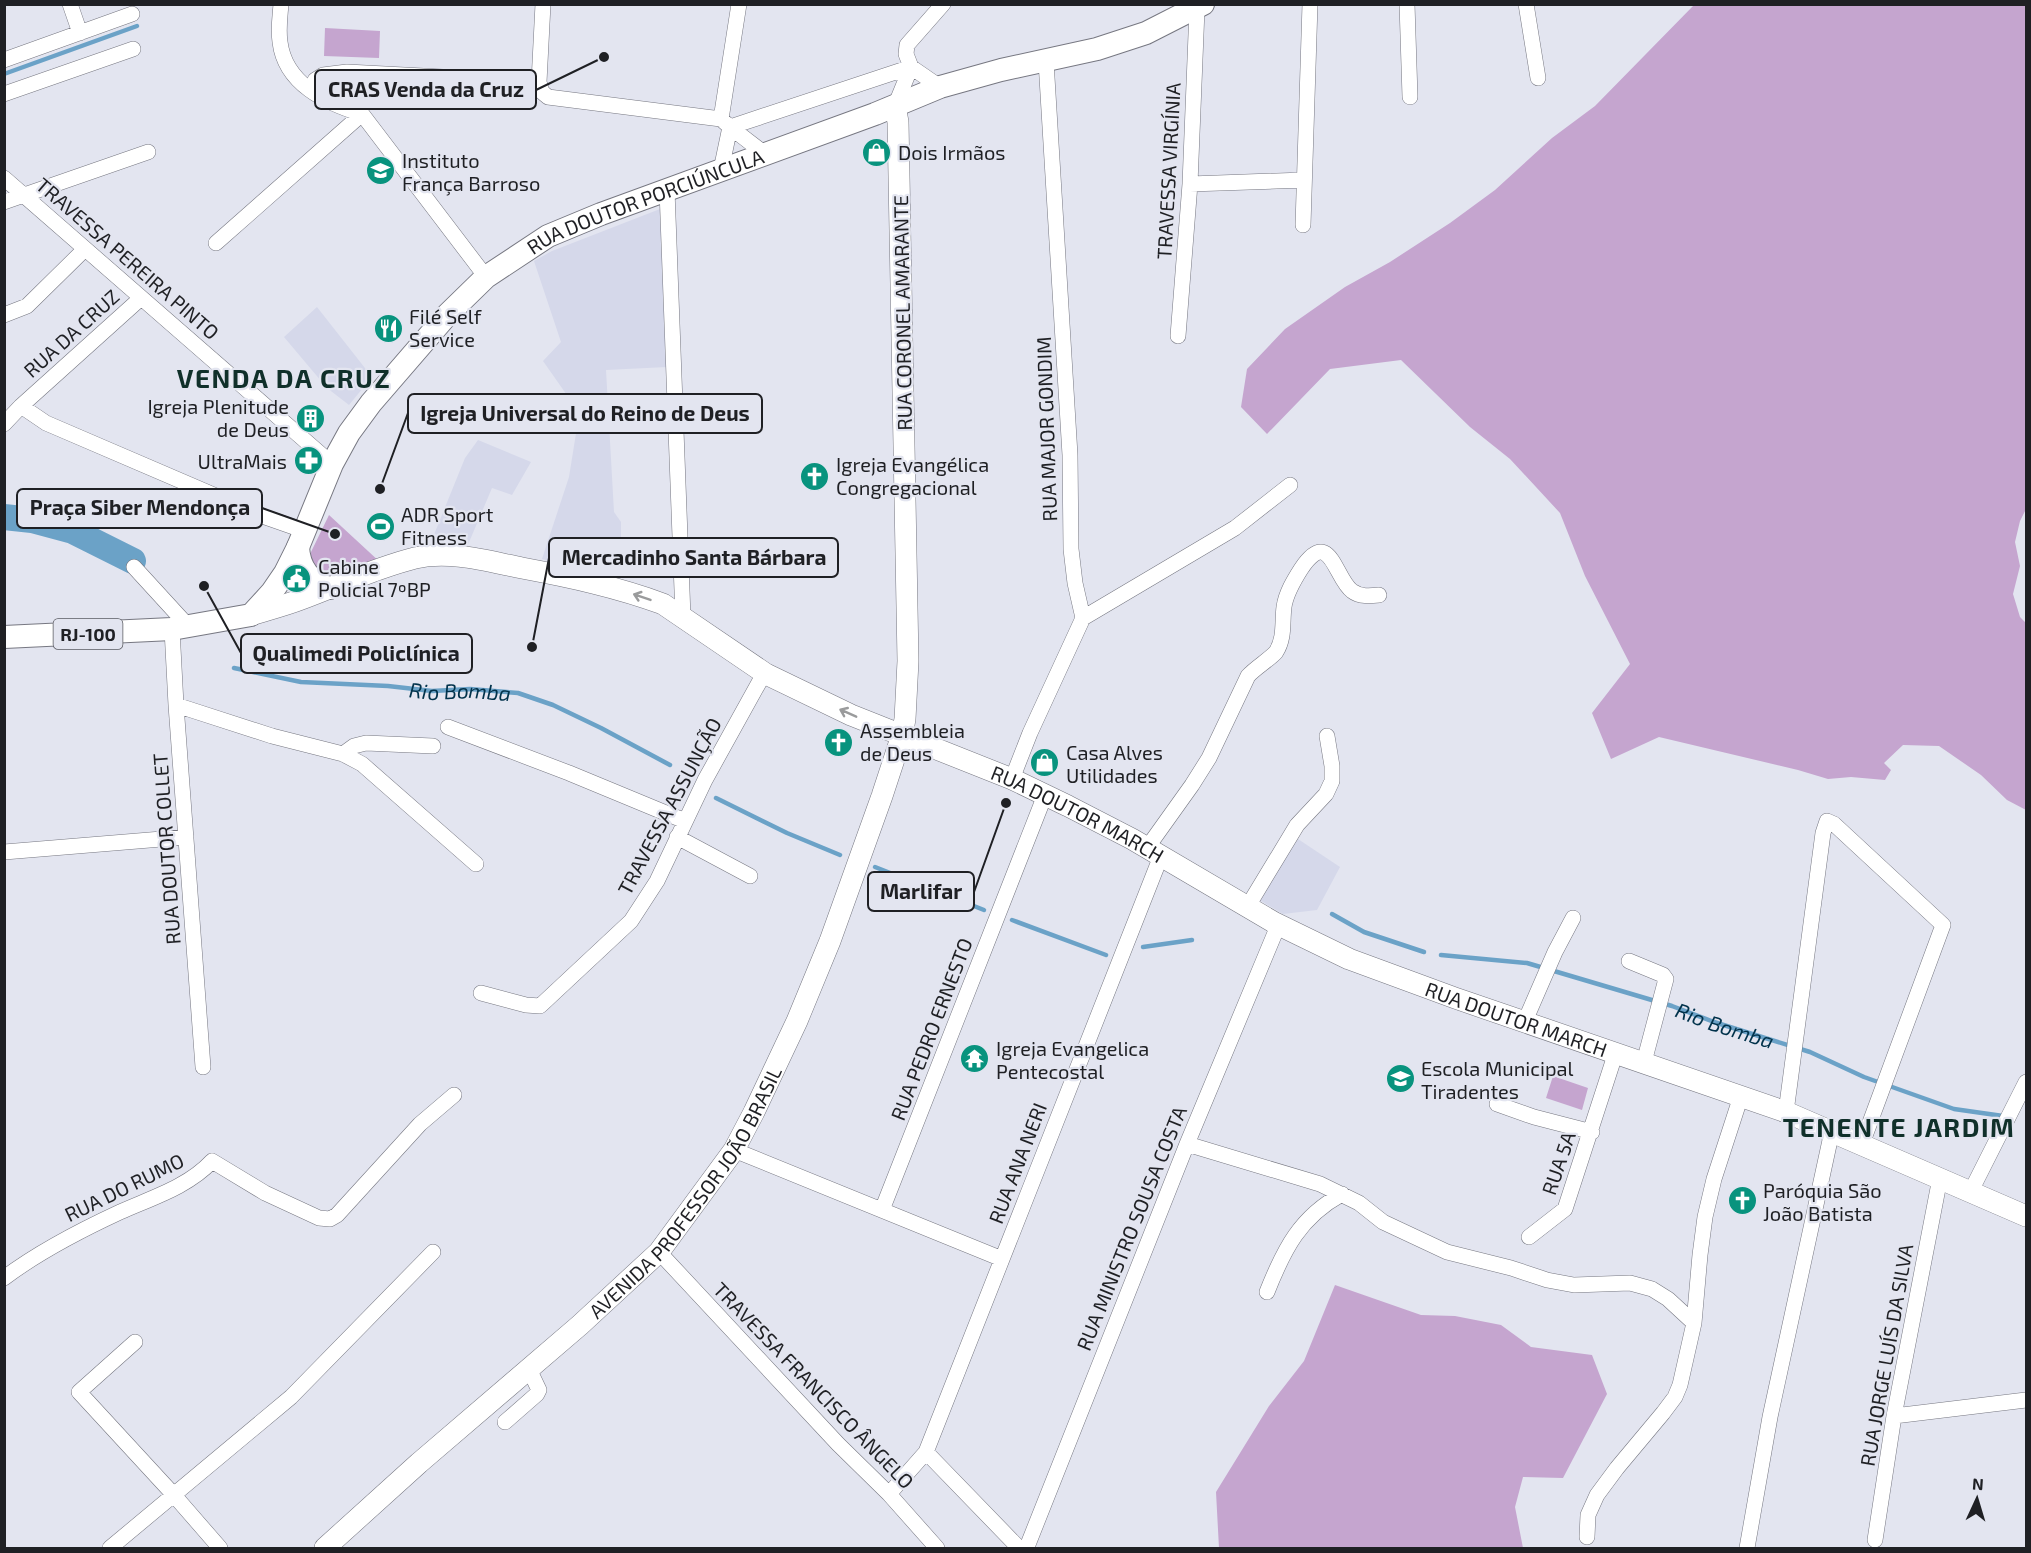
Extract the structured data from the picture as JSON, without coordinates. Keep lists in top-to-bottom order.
{
  "streets": {
    "main road": [
      "RUA DOUTOR PORCIÚNCULA",
      "RUA CORONEL AMARANTE",
      "RJ-100",
      "RUA DOUTOR MARCH",
      "AVENIDA PROFESSOR JOÃO BRASIL"
    ],
    "street": [
      "TRAVESSA VIRGÍNIA",
      "TRAVESSA PEREIRA PINTO",
      "RUA DA CRUZ",
      "RUA MAJOR GONDIM",
      "TRAVESSA ASSUNÇÃO",
      "RUA DOUTOR COLLET",
      "RUA PEDRO ERNESTO",
      "RUA ANA NERI",
      "RUA 5A",
      "RUA DO RUMO",
      "RUA MINISTRO SOUSA COSTA",
      "RUA JORGE LUÍS DA SILVA",
      "TRAVESSA FRANCISCO ÂNGELO"
    ]
  },
  "crossings": [
    ["TRAVESSA VIRGÍNIA", "RUA DOUTOR PORCIÚNCULA"],
    ["RUA DOUTOR PORCIÚNCULA", "TRAVESSA PEREIRA PINTO"],
    ["RUA DOUTOR PORCIÚNCULA", "RUA CORONEL AMARANTE"],
    ["RUA DOUTOR PORCIÚNCULA", "RUA MAJOR GONDIM"],
    ["RUA DOUTOR PORCIÚNCULA", "RUA DOUTOR MARCH"],
    ["TRAVESSA PEREIRA PINTO", "RUA DA CRUZ"],
    ["RUA CORONEL AMARANTE", "RUA DOUTOR MARCH"],
    ["RUA CORONEL AMARANTE", "AVENIDA PROFESSOR JOÃO BRASIL"],
    ["TRAVESSA ASSUNÇÃO", "RUA DOUTOR MARCH"],
    ["RUA DOUTOR MARCH", "RUA DOUTOR COLLET"],
    ["RUA DOUTOR MARCH", "RUA PEDRO ERNESTO"],
    ["RUA DOUTOR MARCH", "RUA ANA NERI"],
    ["RUA DOUTOR MARCH", "RUA 5A"],
    ["RUA DOUTOR MARCH", "AVENIDA PROFESSOR JOÃO BRASIL"],
    ["RUA DOUTOR MARCH", "RUA MINISTRO SOUSA COSTA"],
    ["RUA DOUTOR MARCH", "RUA JORGE LUÍS DA SILVA"],
    ["RUA ANA NERI", "TRAVESSA FRANCISCO ÂNGELO"],
    ["AVENIDA PROFESSOR JOÃO BRASIL", "TRAVESSA FRANCISCO ÂNGELO"]
  ],
  "districts": ["VENDA DA CRUZ", "TENENTE JARDIM"],
  "water": ["Rio Bomba"],
  "places": {
    "other": [
      "CRAS Venda da Cruz",
      "Igreja Universal do Reino de Deus",
      "Praça Siber Mendonça",
      "Qualimedi Policlínica",
      "Mercadinho Santa Bárbara",
      "Marlifar"
    ],
    "shop": ["Dois Irmãos", "Casa Alves Utilidades"],
    "school or university": ["Instituto França Barroso", "Escola Municipal Tiradentes"],
    "restaurant": ["Filé Self Service"],
    "building": ["Igreja Plenitude de Deus"],
    "pharmacy": ["UltraMais"],
    "church": ["Igreja Evangélica Congregacional", "Assembleia de Deus", "Paróquia São João Batista"],
    "sports": ["ADR Sport Fitness"],
    "public building": ["Cabine Policial 7ºBP"],
    "temple": ["Igreja Evangelica Pentecostal"]
  },
  "north": "top"
}
